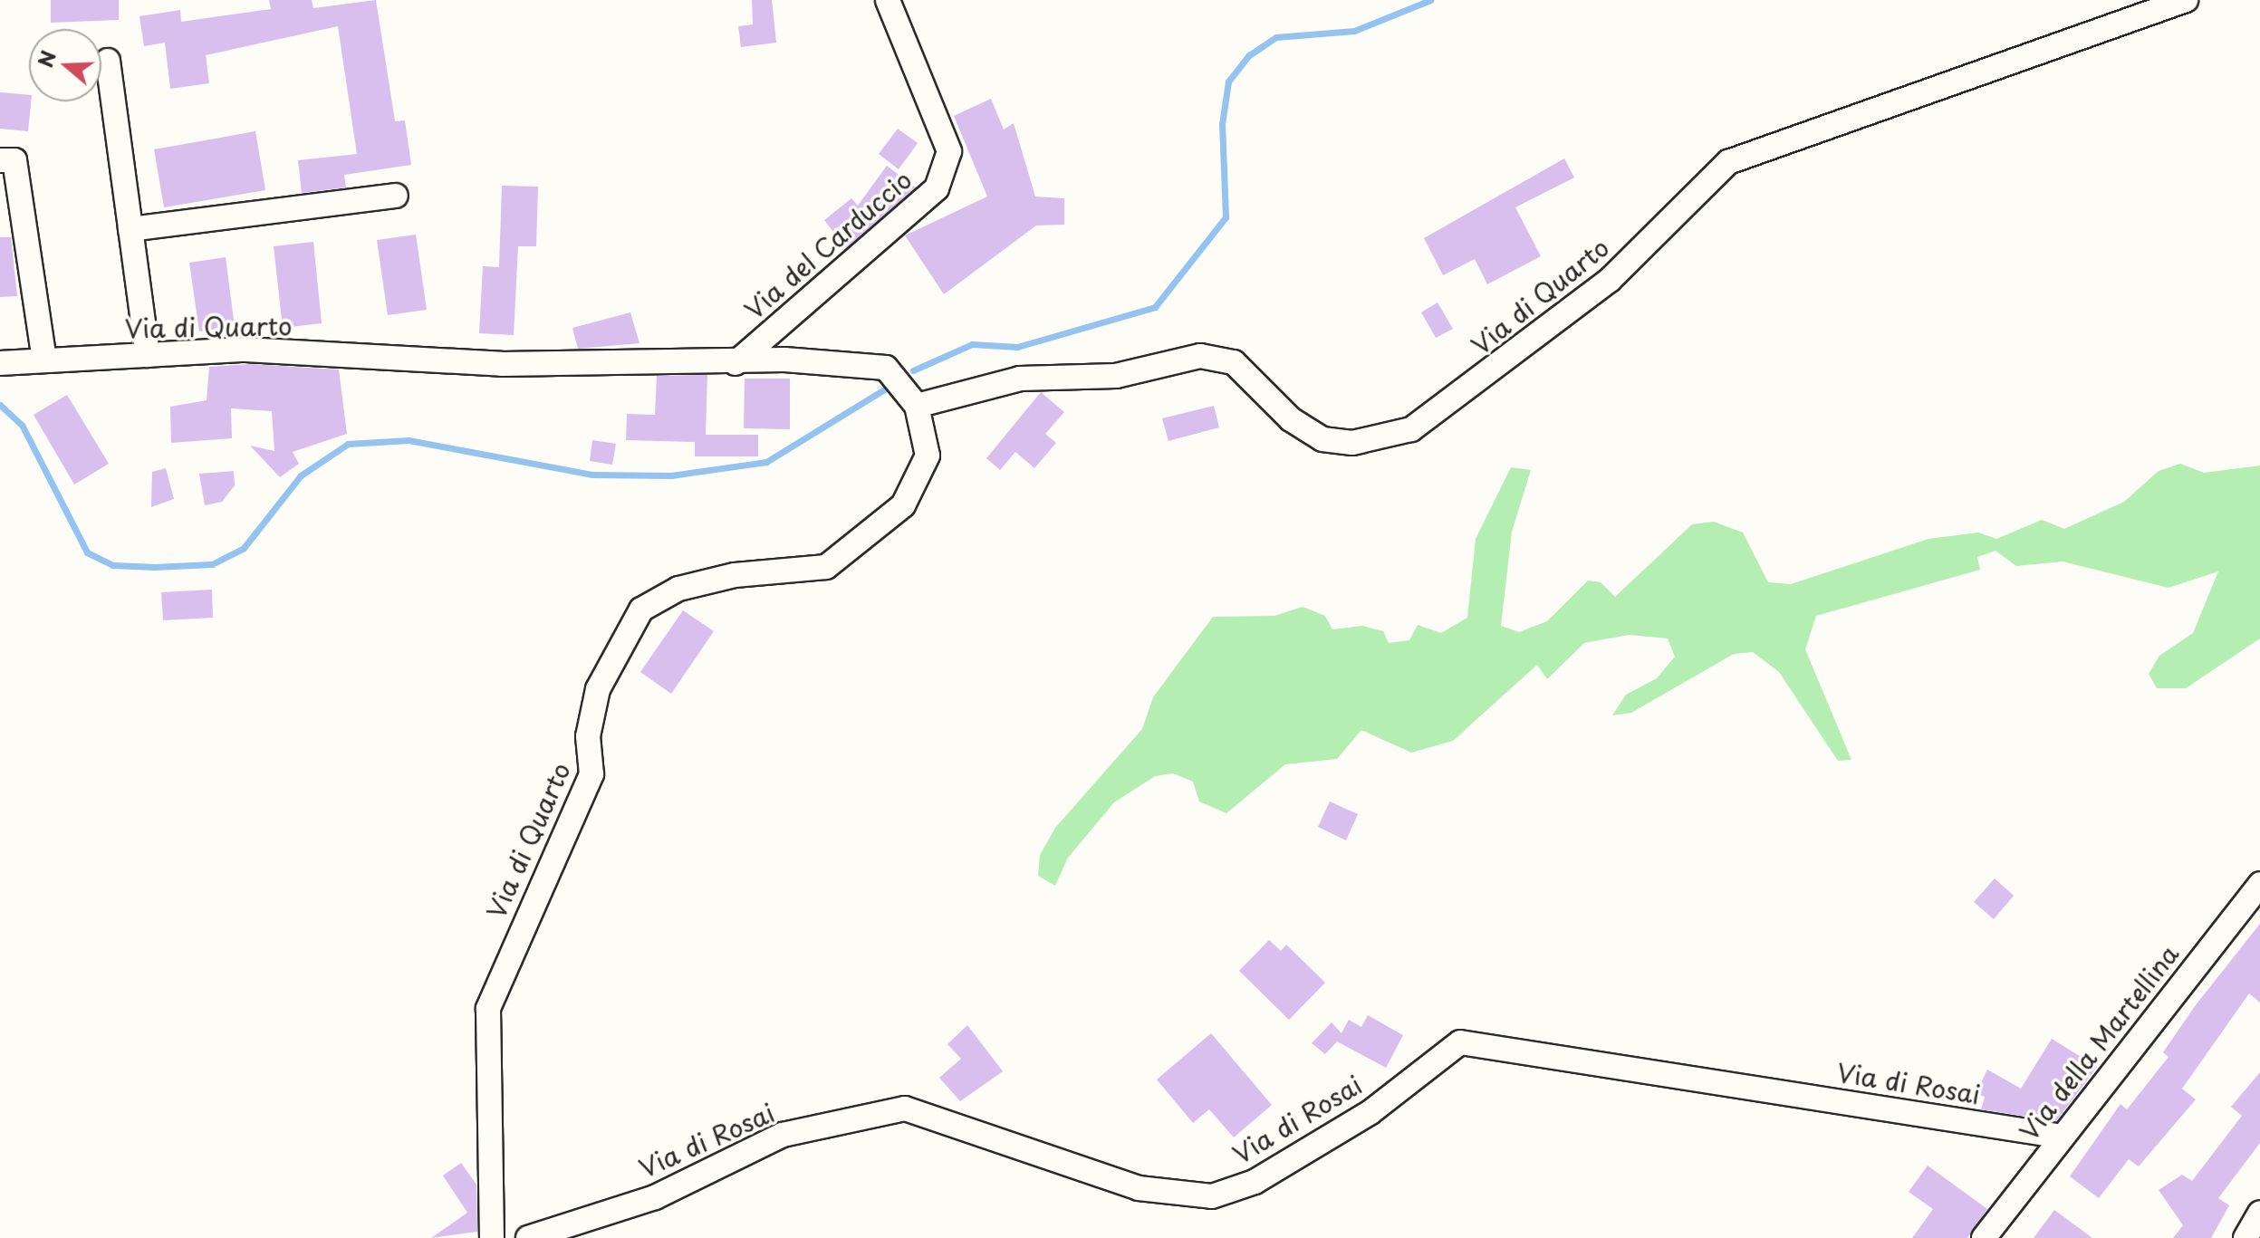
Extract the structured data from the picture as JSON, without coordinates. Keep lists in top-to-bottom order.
{
  "streets": {
    "street": [
      "Via del Carduccio",
      "Via di Quarto",
      "Via della Martellina",
      "Via di Rosai"
    ]
  },
  "crossings": [
    ["Via del Carduccio", "Via di Quarto"],
    ["Via della Martellina", "Via di Rosai"]
  ],
  "north": "left"
}
